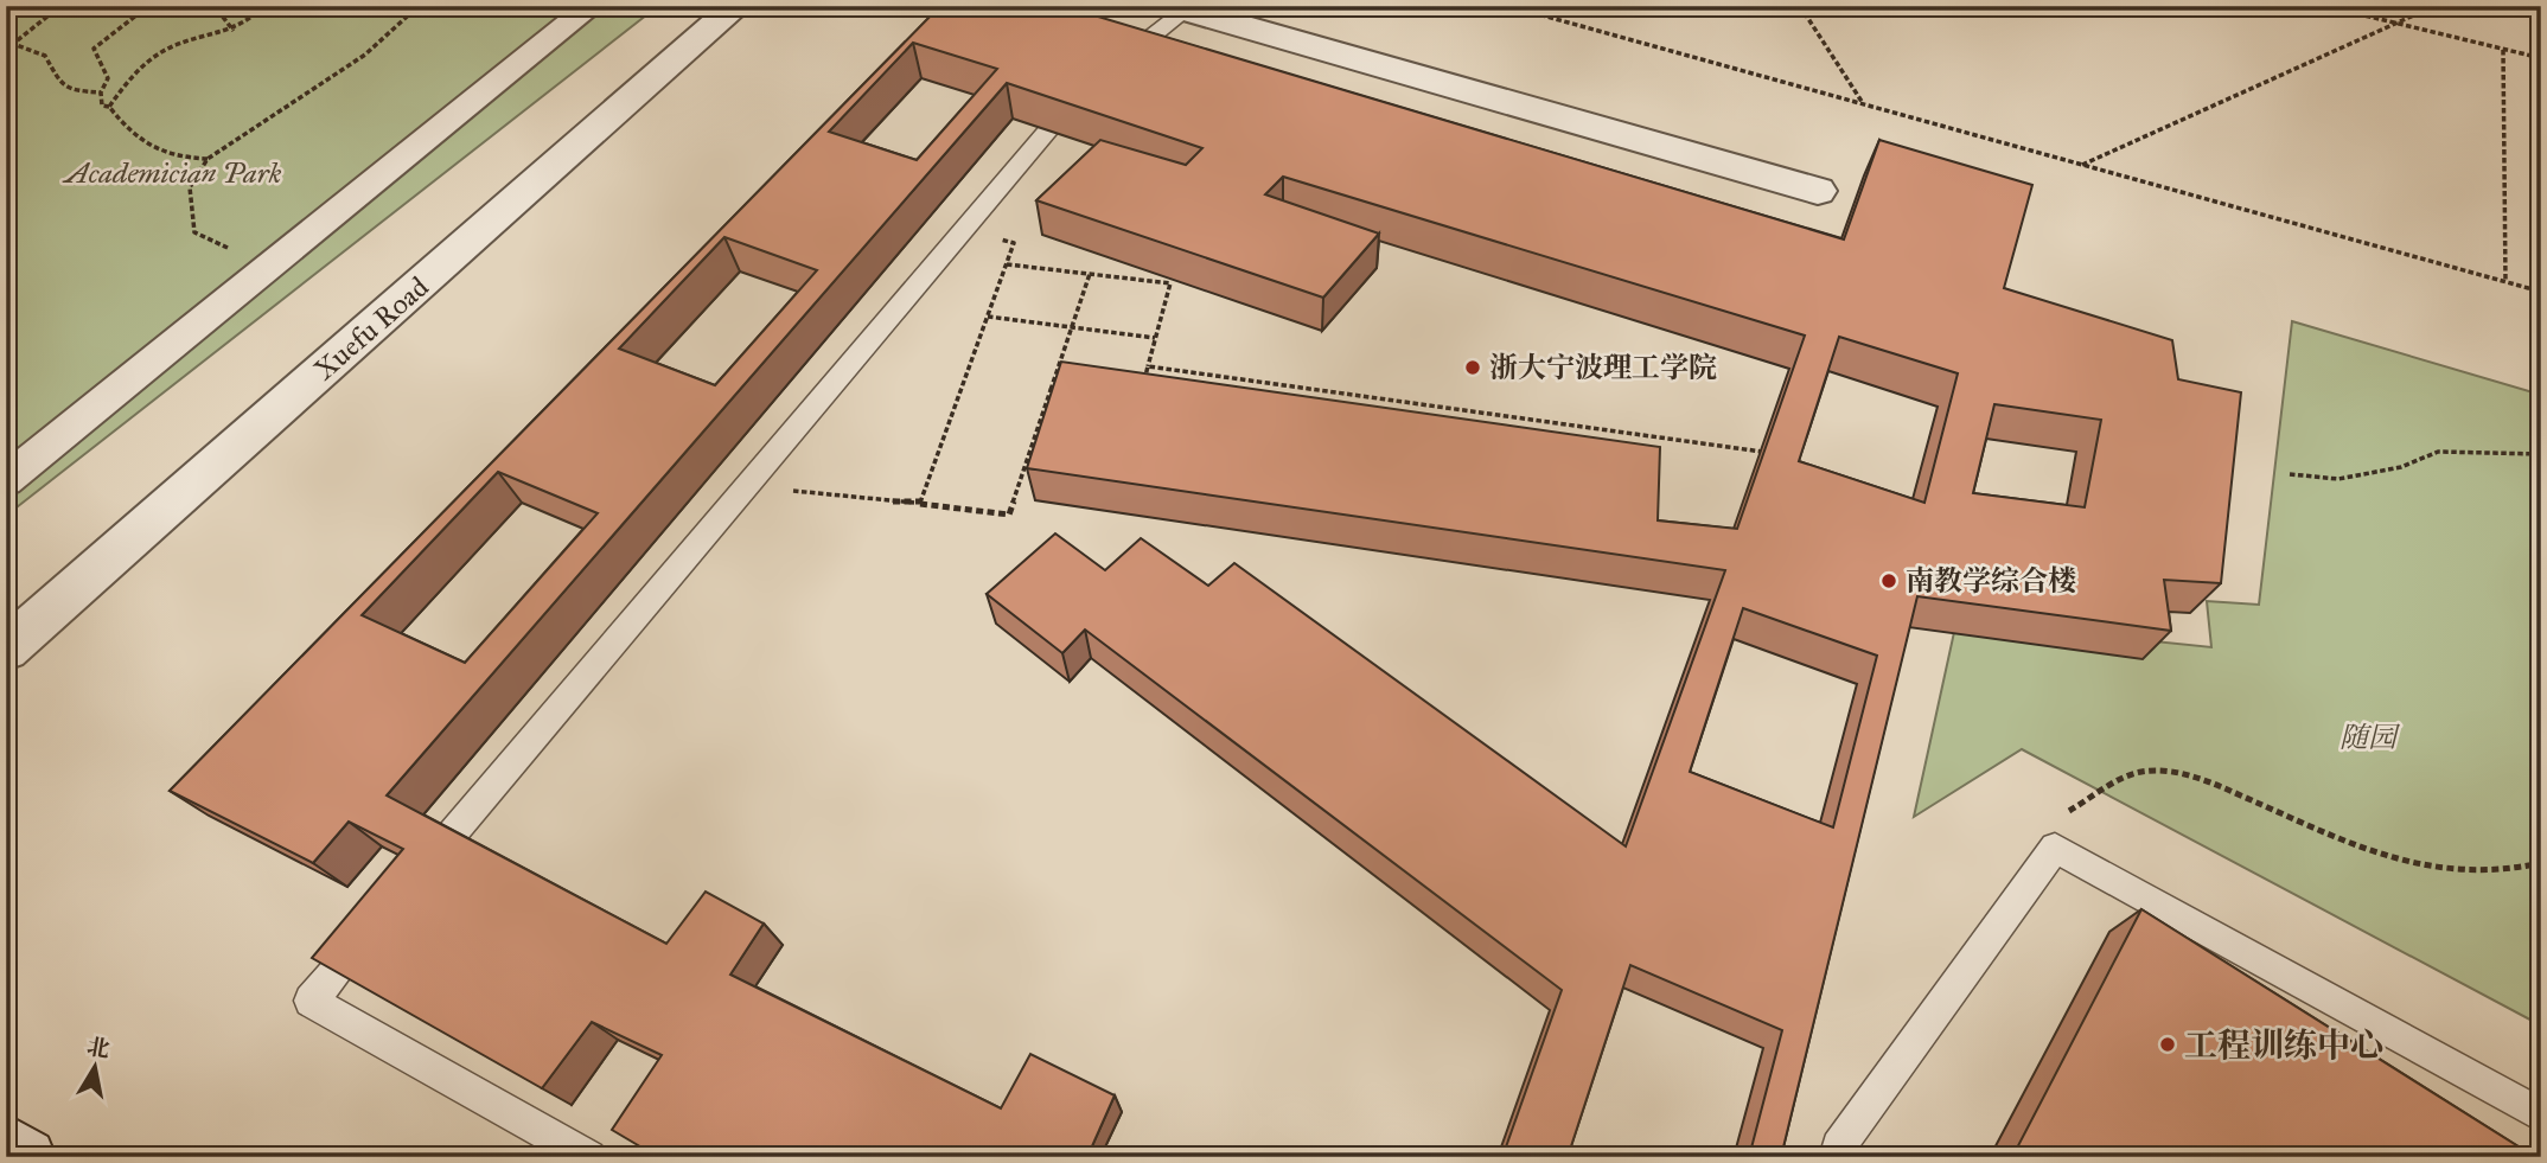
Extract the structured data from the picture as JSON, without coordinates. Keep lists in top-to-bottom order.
{
  "streets": {
    "street": ["Xuefu Road"]
  },
  "parks": ["Academician Park", "随园"],
  "places": ["浙大宁波理工学院", "南教学综合楼", "工程训练中心"],
  "north": "top"
}
